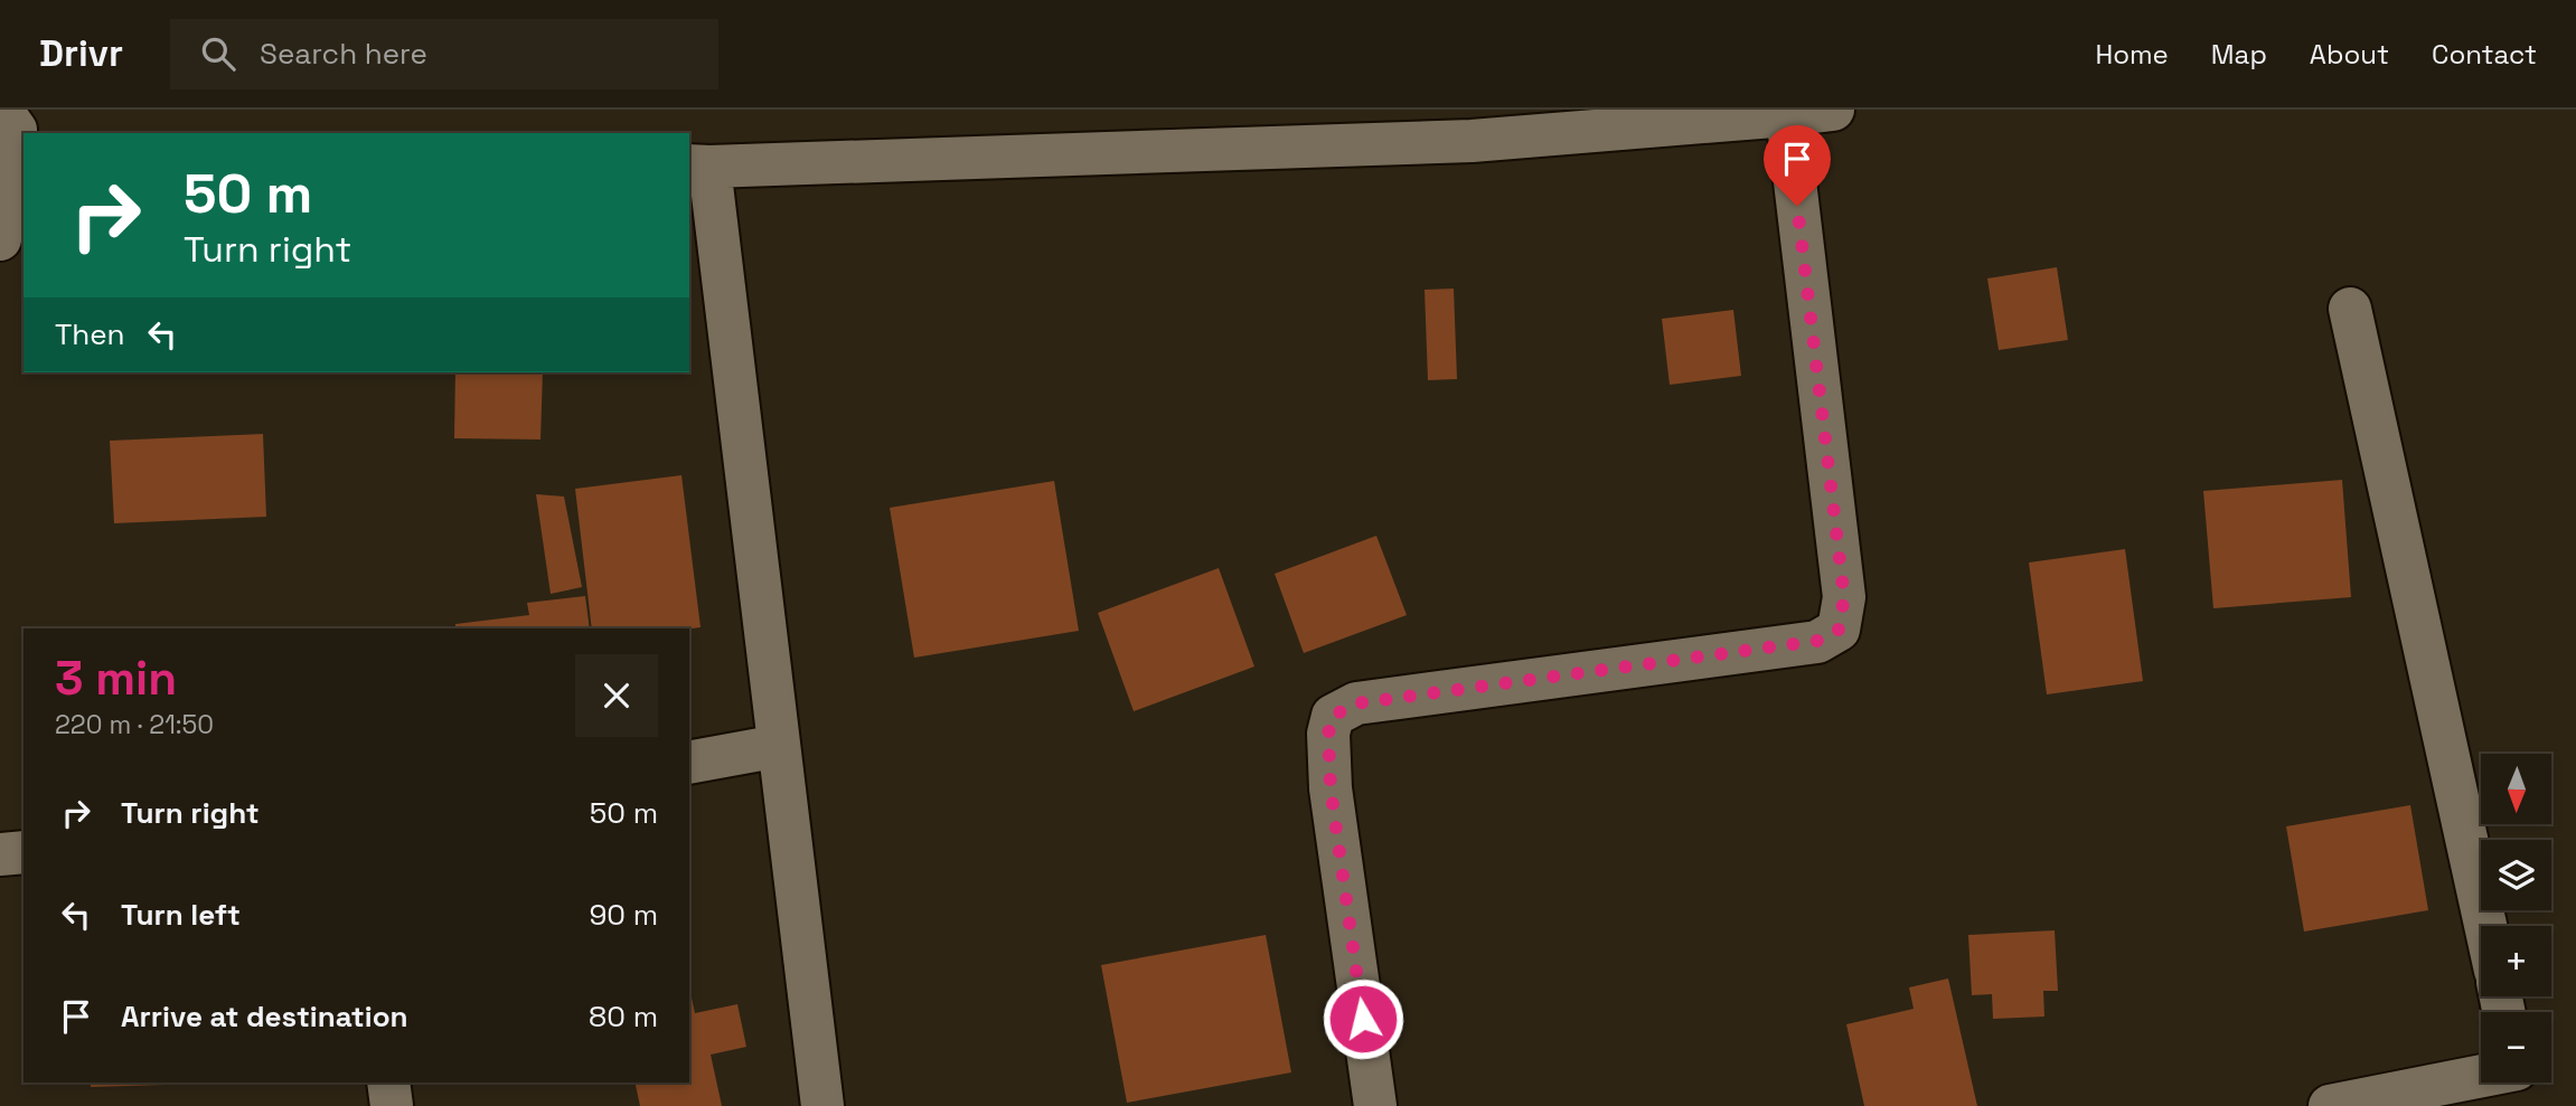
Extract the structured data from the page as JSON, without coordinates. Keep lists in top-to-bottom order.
{
  "north": "bottom",
  "page": {
    "header": "Drivr",
    "search": "Search here",
    "nav": [
      "Home",
      "Map",
      "About",
      "Contact"
    ],
    "turn": ["50 m", "Turn right"],
    "then": "Then",
    "heading": ["3 min", "220 m · 21:50"],
    "map_buttons": ["+", "−"],
    "list": [
      {
        "name": "Turn right",
        "value": "50 m"
      },
      {
        "name": "Turn left",
        "value": "90 m"
      },
      {
        "name": "Arrive at destination",
        "value": "80 m"
      }
    ]
  }
}
